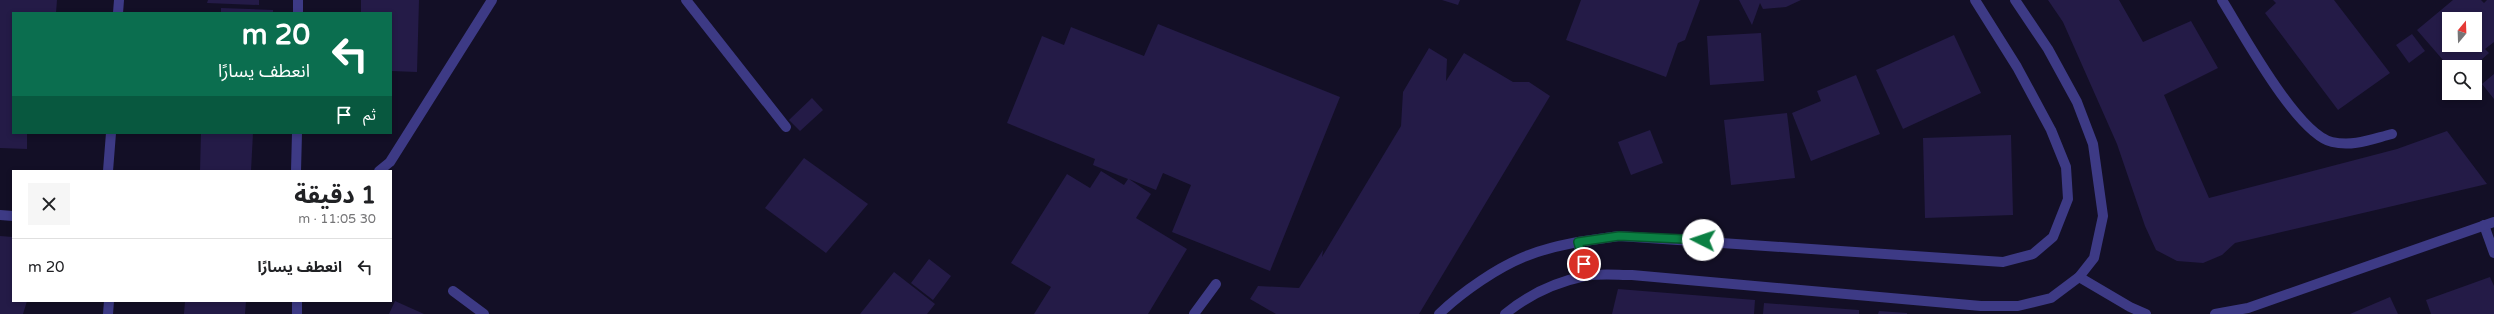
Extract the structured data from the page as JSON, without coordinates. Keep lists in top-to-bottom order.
{
  "north": "top",
  "page": {
    "turn": ["20 m", "انعطف يسارًا"],
    "then": "ثم",
    "heading": ["1 دقيقة", "30 m · 11:05"],
    "list": [
      {
        "name": "انعطف يسارًا",
        "value": "20 m"
      }
    ]
  }
}
